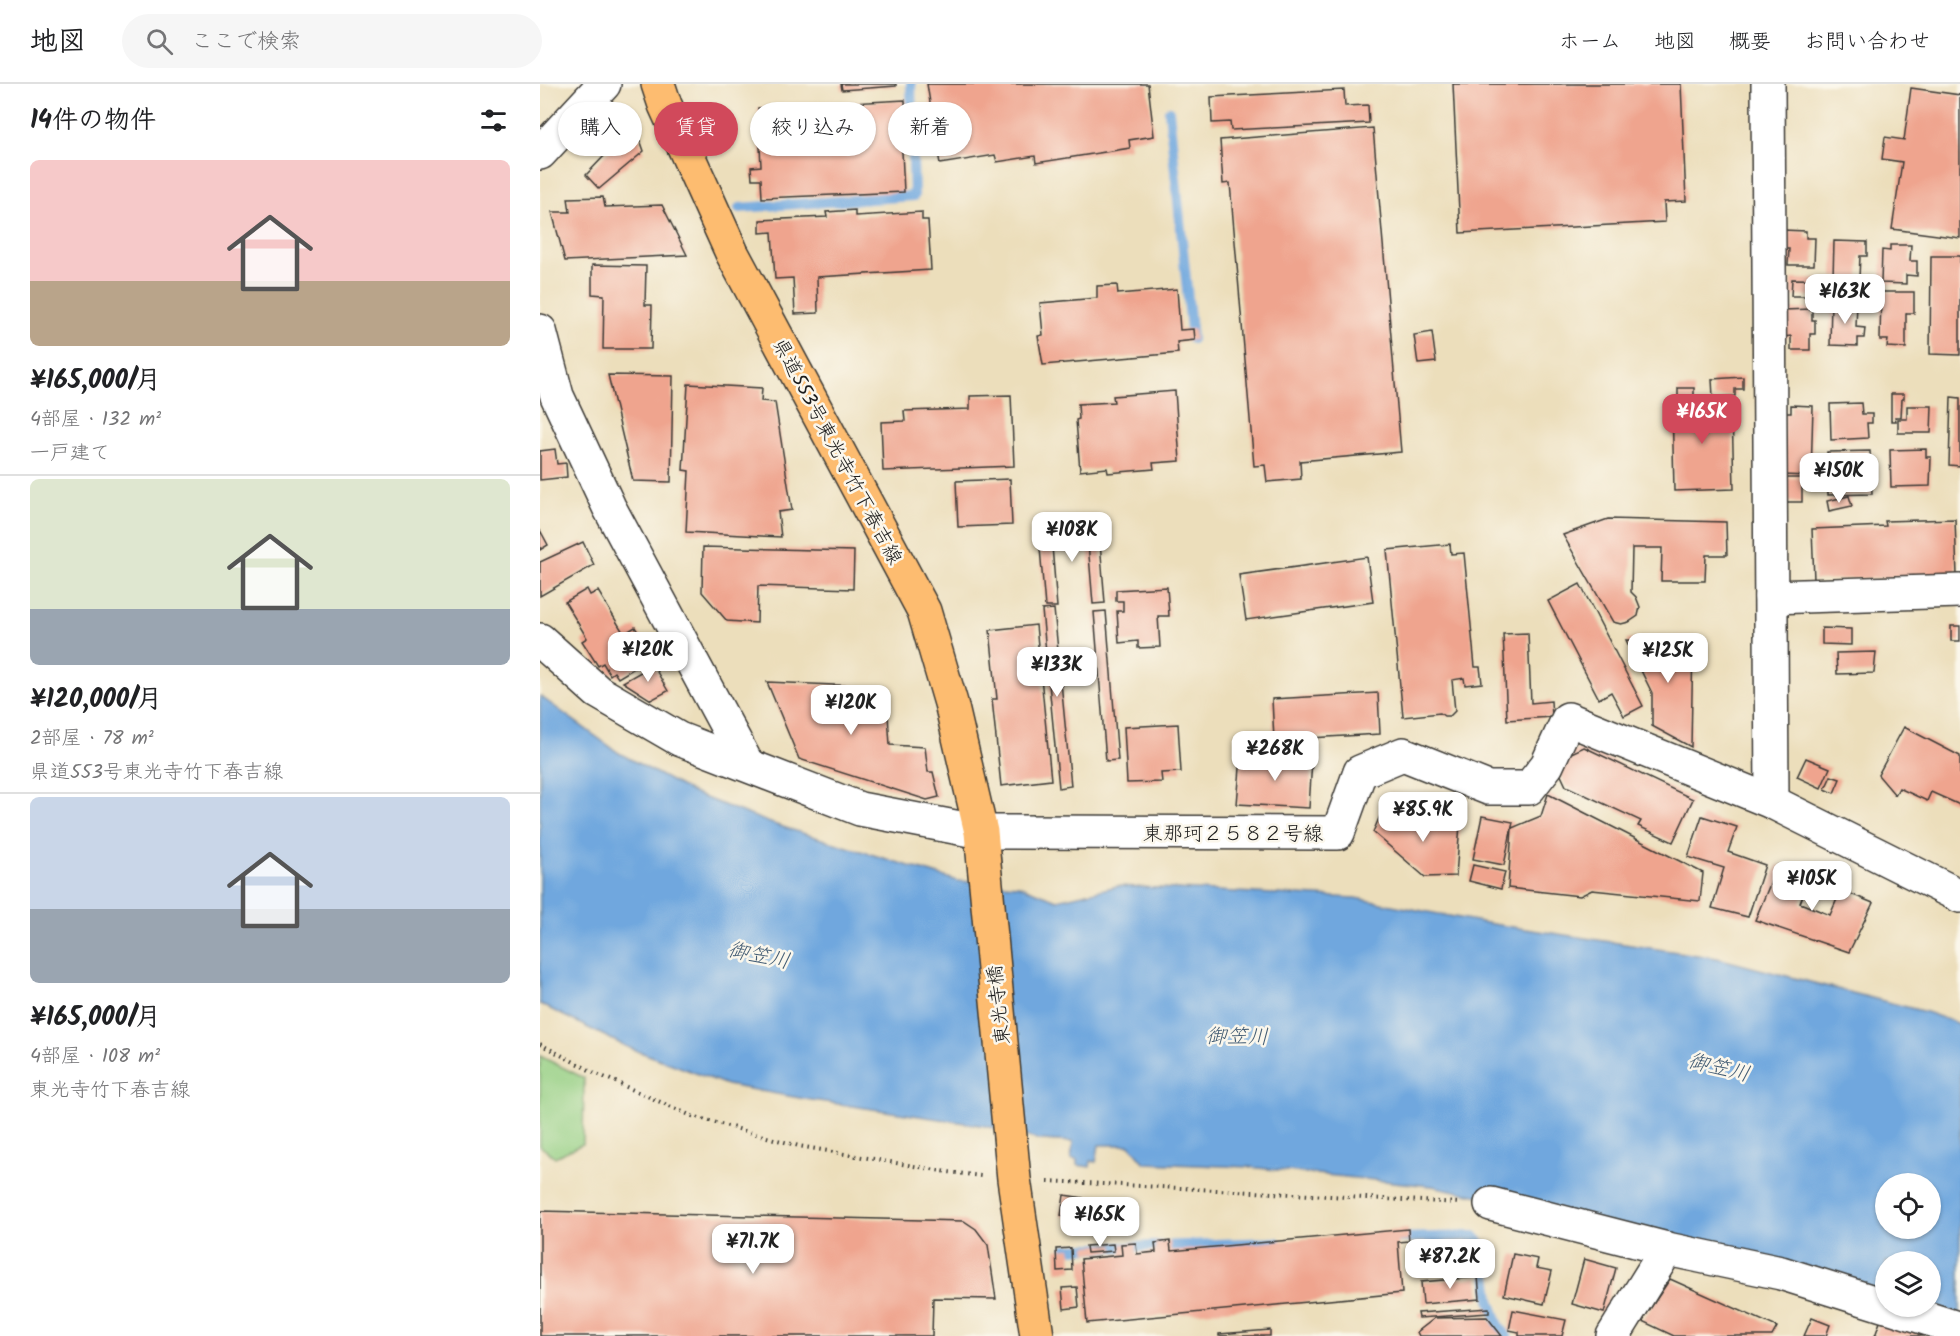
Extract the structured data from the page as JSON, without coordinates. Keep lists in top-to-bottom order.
{
  "streets": {
    "main road": ["県道553号東光寺竹下春吉線", "東光寺橋"],
    "street": ["東那珂２５８２号線"]
  },
  "crossings": [
    ["県道553号東光寺竹下春吉線", "東那珂２５８２号線"],
    ["県道553号東光寺竹下春吉線", "東光寺橋"],
    ["東那珂２５８２号線", "東光寺橋"]
  ],
  "water": ["御笠川"],
  "page": {
    "header": "地図",
    "search": "ここで検索",
    "nav": [
      "ホーム",
      "地図",
      "概要",
      "お問い合わせ"
    ],
    "heading": "14件の物件",
    "chip": [
      "購入",
      "賃貸",
      "絞り込み",
      "新着"
    ],
    "list": [
      {
        "name": "¥165,000/月",
        "note": "4部屋 · 132 m² · 一戸建て"
      },
      {
        "name": "¥120,000/月",
        "note": "2部屋 · 78 m² · 県道553号東光寺竹下春吉線"
      },
      {
        "name": "¥165,000/月",
        "note": "4部屋 · 108 m² · 東光寺竹下春吉線"
      }
    ],
    "price": [
      "¥163K",
      "¥165K",
      "¥150K",
      "¥108K",
      "¥120K",
      "¥125K",
      "¥133K",
      "¥120K",
      "¥268K",
      "¥85.9K",
      "¥105K",
      "¥165K",
      "¥71.7K",
      "¥87.2K"
    ]
  }
}
